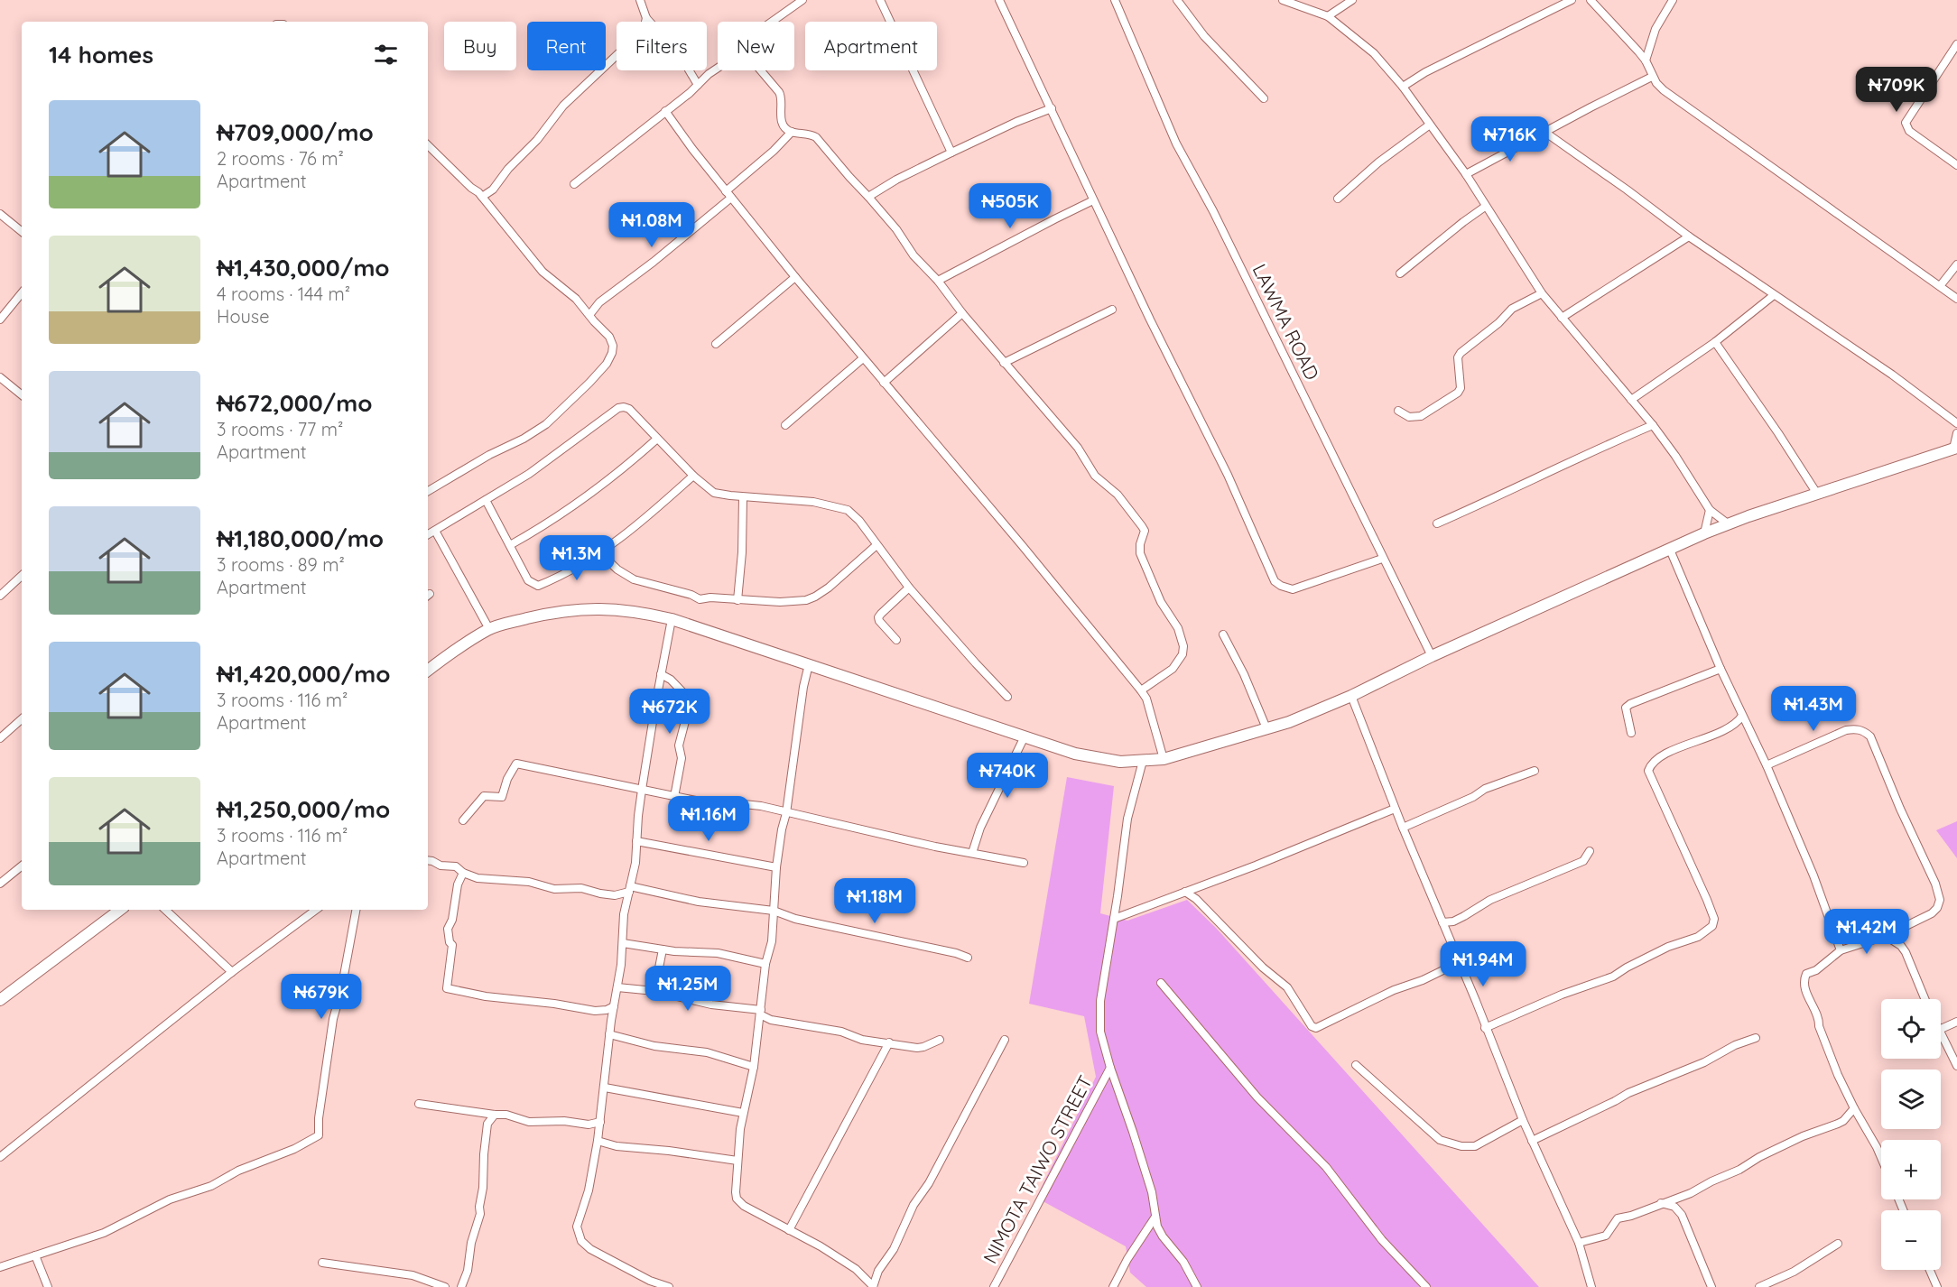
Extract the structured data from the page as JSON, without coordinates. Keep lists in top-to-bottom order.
{
  "streets": {
    "street": ["LAWMA ROAD", "NIMOTA TAIWO STREET"]
  },
  "page": {
    "chip": [
      "Buy",
      "Rent",
      "Filters",
      "New",
      "Apartment"
    ],
    "heading": "14 homes",
    "price": [
      "₦709K",
      "₦716K",
      "₦505K",
      "₦1.08M",
      "₦1.3M",
      "₦1.43M",
      "₦672K",
      "₦740K",
      "₦1.16M",
      "₦1.18M",
      "₦1.42M",
      "₦1.94M",
      "₦1.25M",
      "₦679K"
    ],
    "list": [
      {
        "name": "₦709,000/mo",
        "note": "2 rooms · 76 m² · Apartment"
      },
      {
        "name": "₦1,430,000/mo",
        "note": "4 rooms · 144 m² · House"
      },
      {
        "name": "₦672,000/mo",
        "note": "3 rooms · 77 m² · Apartment"
      },
      {
        "name": "₦1,180,000/mo",
        "note": "3 rooms · 89 m² · Apartment"
      },
      {
        "name": "₦1,420,000/mo",
        "note": "3 rooms · 116 m² · Apartment"
      },
      {
        "name": "₦1,250,000/mo",
        "note": "3 rooms · 116 m² · Apartment"
      }
    ],
    "map_buttons": ["+", "−"]
  }
}
